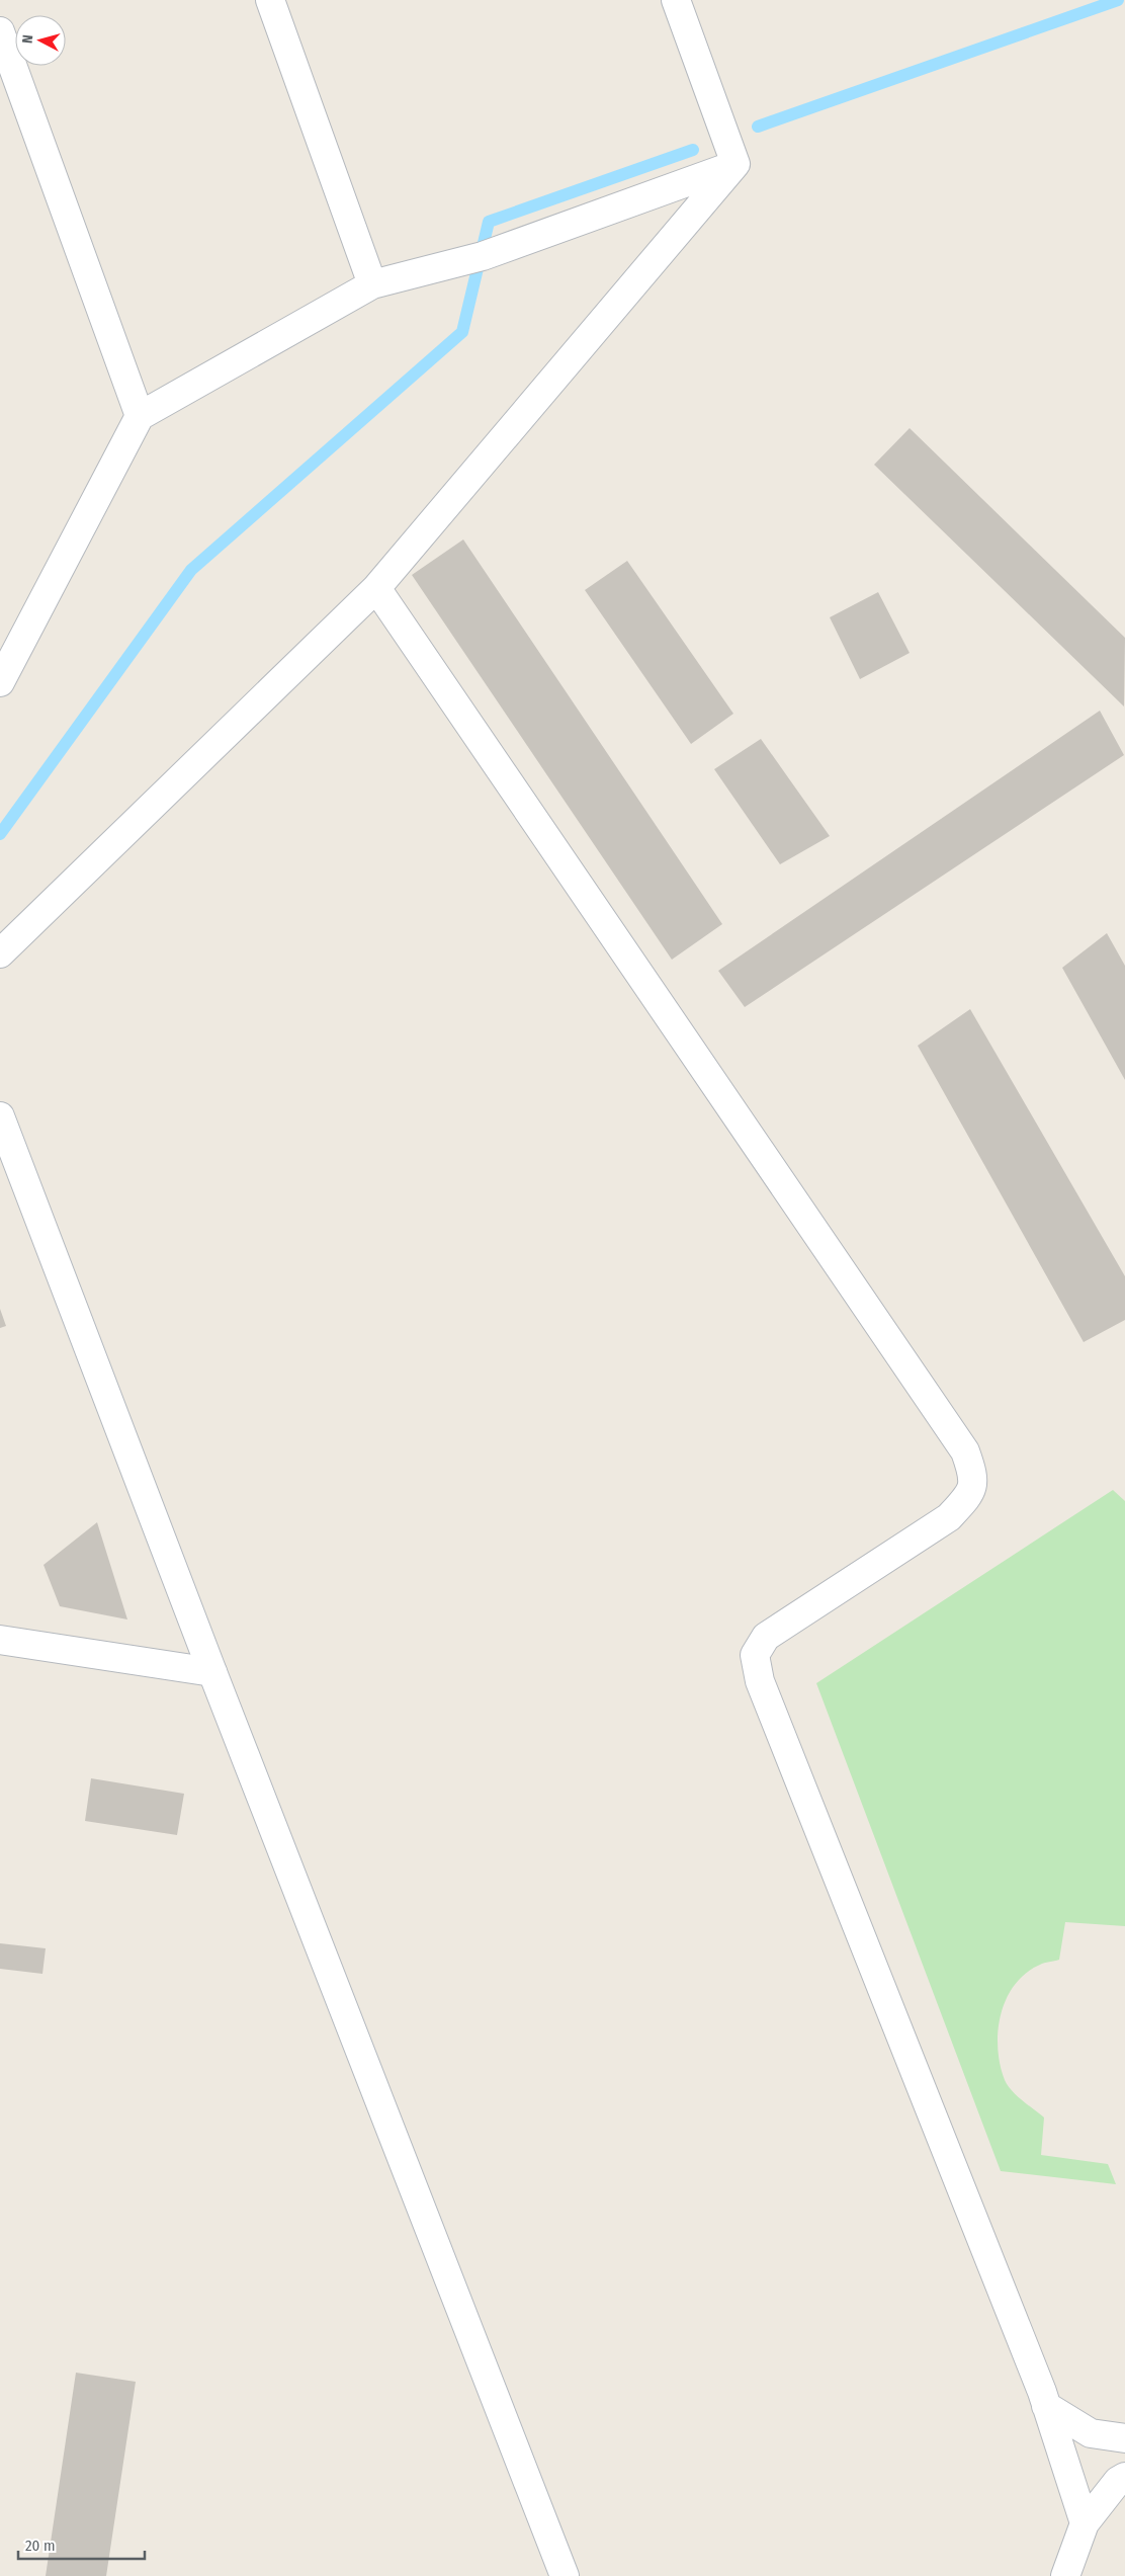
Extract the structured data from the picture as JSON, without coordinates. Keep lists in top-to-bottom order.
{
  "scale_bar": "20 m",
  "north": "left"
}
